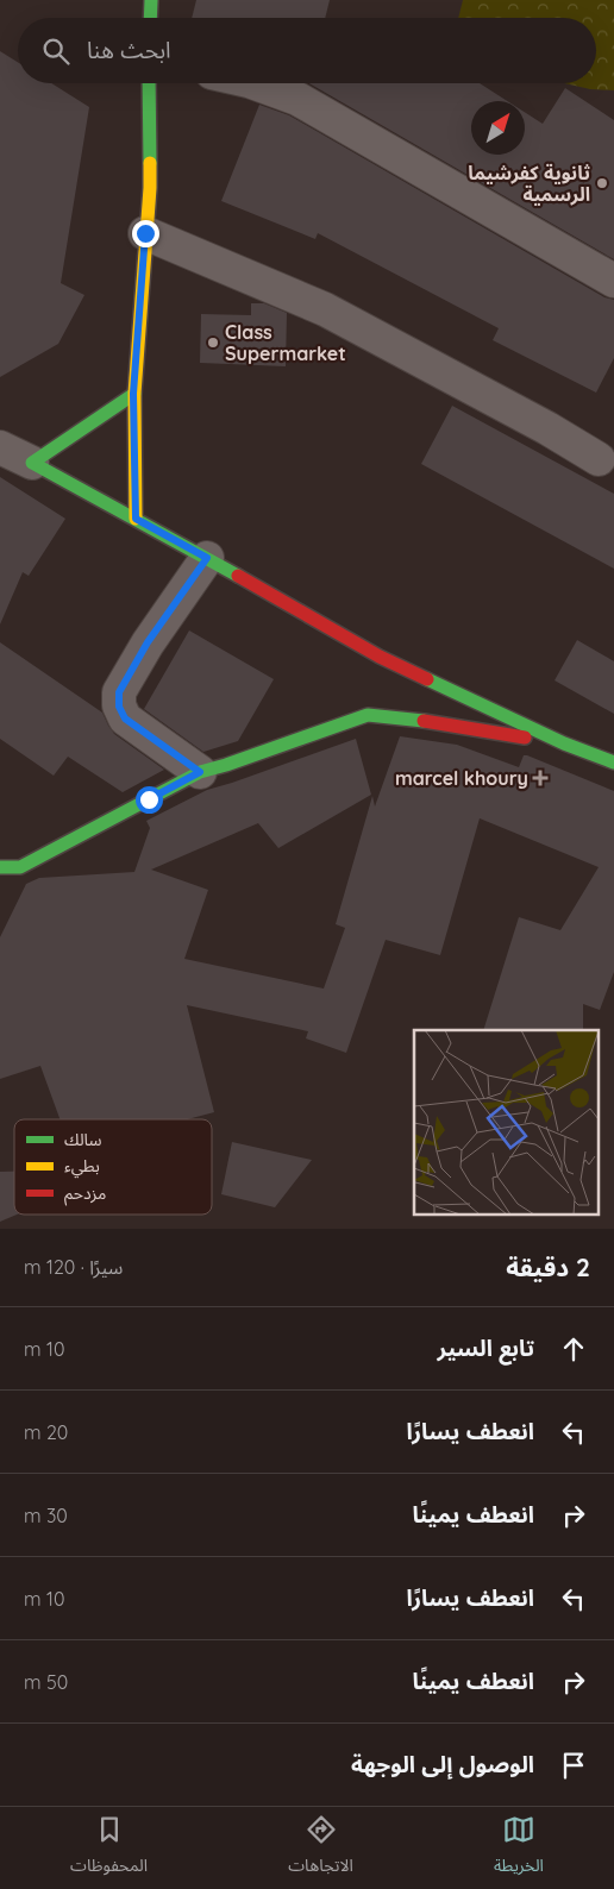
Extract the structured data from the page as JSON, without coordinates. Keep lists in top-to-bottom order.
{
  "places": {
    "other": ["ثانوية كفرشيما الرسمية", "Class Supermarket"],
    "health": ["marcel khoury"]
  },
  "legend": ["سالك", "بطيء", "مزدحم"],
  "north": "top right",
  "page": {
    "search": "ابحث هنا",
    "heading": ["2 دقيقة", "سيرًا · 120 m"],
    "list": [
      ["تابع السير", "10 m"],
      ["انعطف يسارًا", "20 m"],
      ["انعطف يمينًا", "30 m"],
      ["انعطف يسارًا", "10 m"],
      ["انعطف يمينًا", "50 m"],
      "الوصول إلى الوجهة"
    ],
    "nav": ["الخريطة", "الاتجاهات", "المحفوظات"]
  }
}
